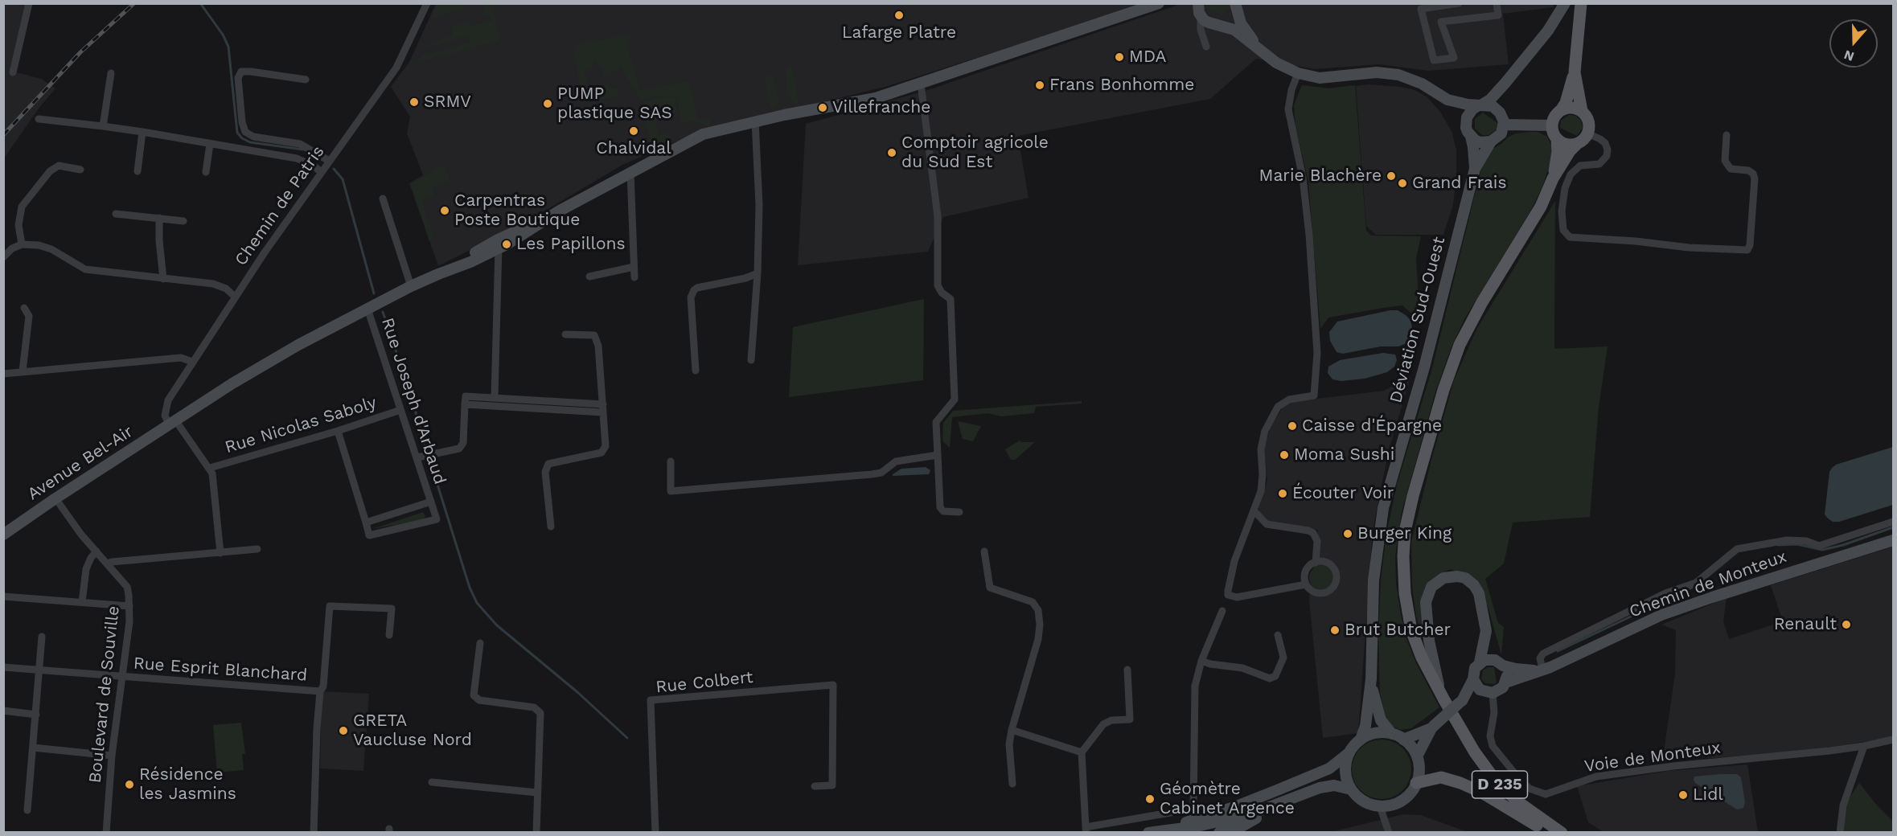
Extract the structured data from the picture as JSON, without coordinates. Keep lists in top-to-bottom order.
{
  "streets": {
    "main road": [
      "Déviation Sud-Ouest",
      "Avenue Bel-Air",
      "Chemin de Monteux",
      "D 235"
    ],
    "street": [
      "Chemin de Patris",
      "Rue Joseph d'Arbaud",
      "Rue Nicolas Saboly",
      "Rue Esprit Blanchard",
      "Rue Colbert",
      "Boulevard de Souville",
      "Voie de Monteux"
    ]
  },
  "crossings": [
    ["Chemin de Patris", "Avenue Bel-Air"],
    ["Rue Joseph d'Arbaud", "Rue Nicolas Saboly"],
    ["Rue Joseph d'Arbaud", "Avenue Bel-Air"],
    ["Avenue Bel-Air", "Boulevard de Souville"],
    ["Chemin de Monteux", "Voie de Monteux"],
    ["Rue Esprit Blanchard", "Boulevard de Souville"]
  ],
  "places": [
    "Lafarge Platre",
    "MDA",
    "Frans Bonhomme",
    "SRMV",
    "PUMP plastique SAS",
    "Villefranche",
    "Chalvidal",
    "Comptoir agricole du Sud Est",
    "Marie Blachère",
    "Grand Frais",
    "Carpentras Poste Boutique",
    "Les Papillons",
    "Caisse d'Épargne",
    "Moma Sushi",
    "Écouter Voir",
    "Burger King",
    "Renault",
    "Brut Butcher",
    "GRETA Vaucluse Nord",
    "Résidence les Jasmins",
    "Lidl",
    "Géomètre Cabinet Argence"
  ],
  "north": "bottom"
}
